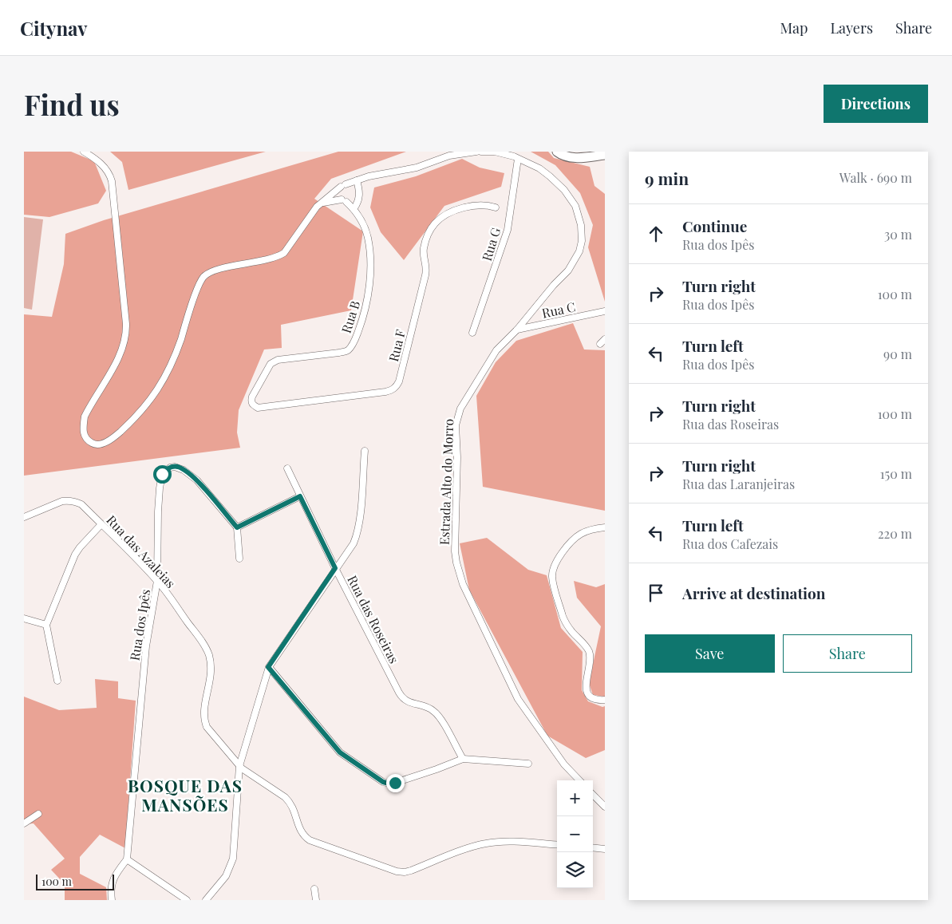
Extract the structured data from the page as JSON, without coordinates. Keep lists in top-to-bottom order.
{
  "streets": {
    "street": [
      "Rua G",
      "Rua C",
      "Rua B",
      "Rua F",
      "Estrada Alto do Morro",
      "Rua das Azaleias",
      "Rua das Roseiras",
      "Rua dos Ipês"
    ]
  },
  "crossings": [
    ["Rua G", "Estrada Alto do Morro"],
    ["Rua C", "Estrada Alto do Morro"],
    ["Rua B", "Rua F"],
    ["Rua das Azaleias", "Rua dos Ipês"]
  ],
  "districts": ["BOSQUE DAS MANSÕES"],
  "scale_bar": "100 m",
  "page": {
    "header": "Citynav",
    "nav": ["Map", "Layers", "Share"],
    "buttons": [
      "Directions",
      ["Save", "Share"]
    ],
    "title": "Find us",
    "heading": ["9 min", "Walk · 690 m"],
    "list": [
      ["Continue", "Rua dos Ipês", "30 m"],
      ["Turn right", "Rua dos Ipês", "100 m"],
      ["Turn left", "Rua dos Ipês", "90 m"],
      ["Turn right", "Rua das Roseiras", "100 m"],
      ["Turn right", "Rua das Laranjeiras", "150 m"],
      ["Turn left", "Rua dos Cafezais", "220 m"],
      "Arrive at destination"
    ],
    "map_buttons": ["+", "−"],
    "scale": "100 m"
  }
}
